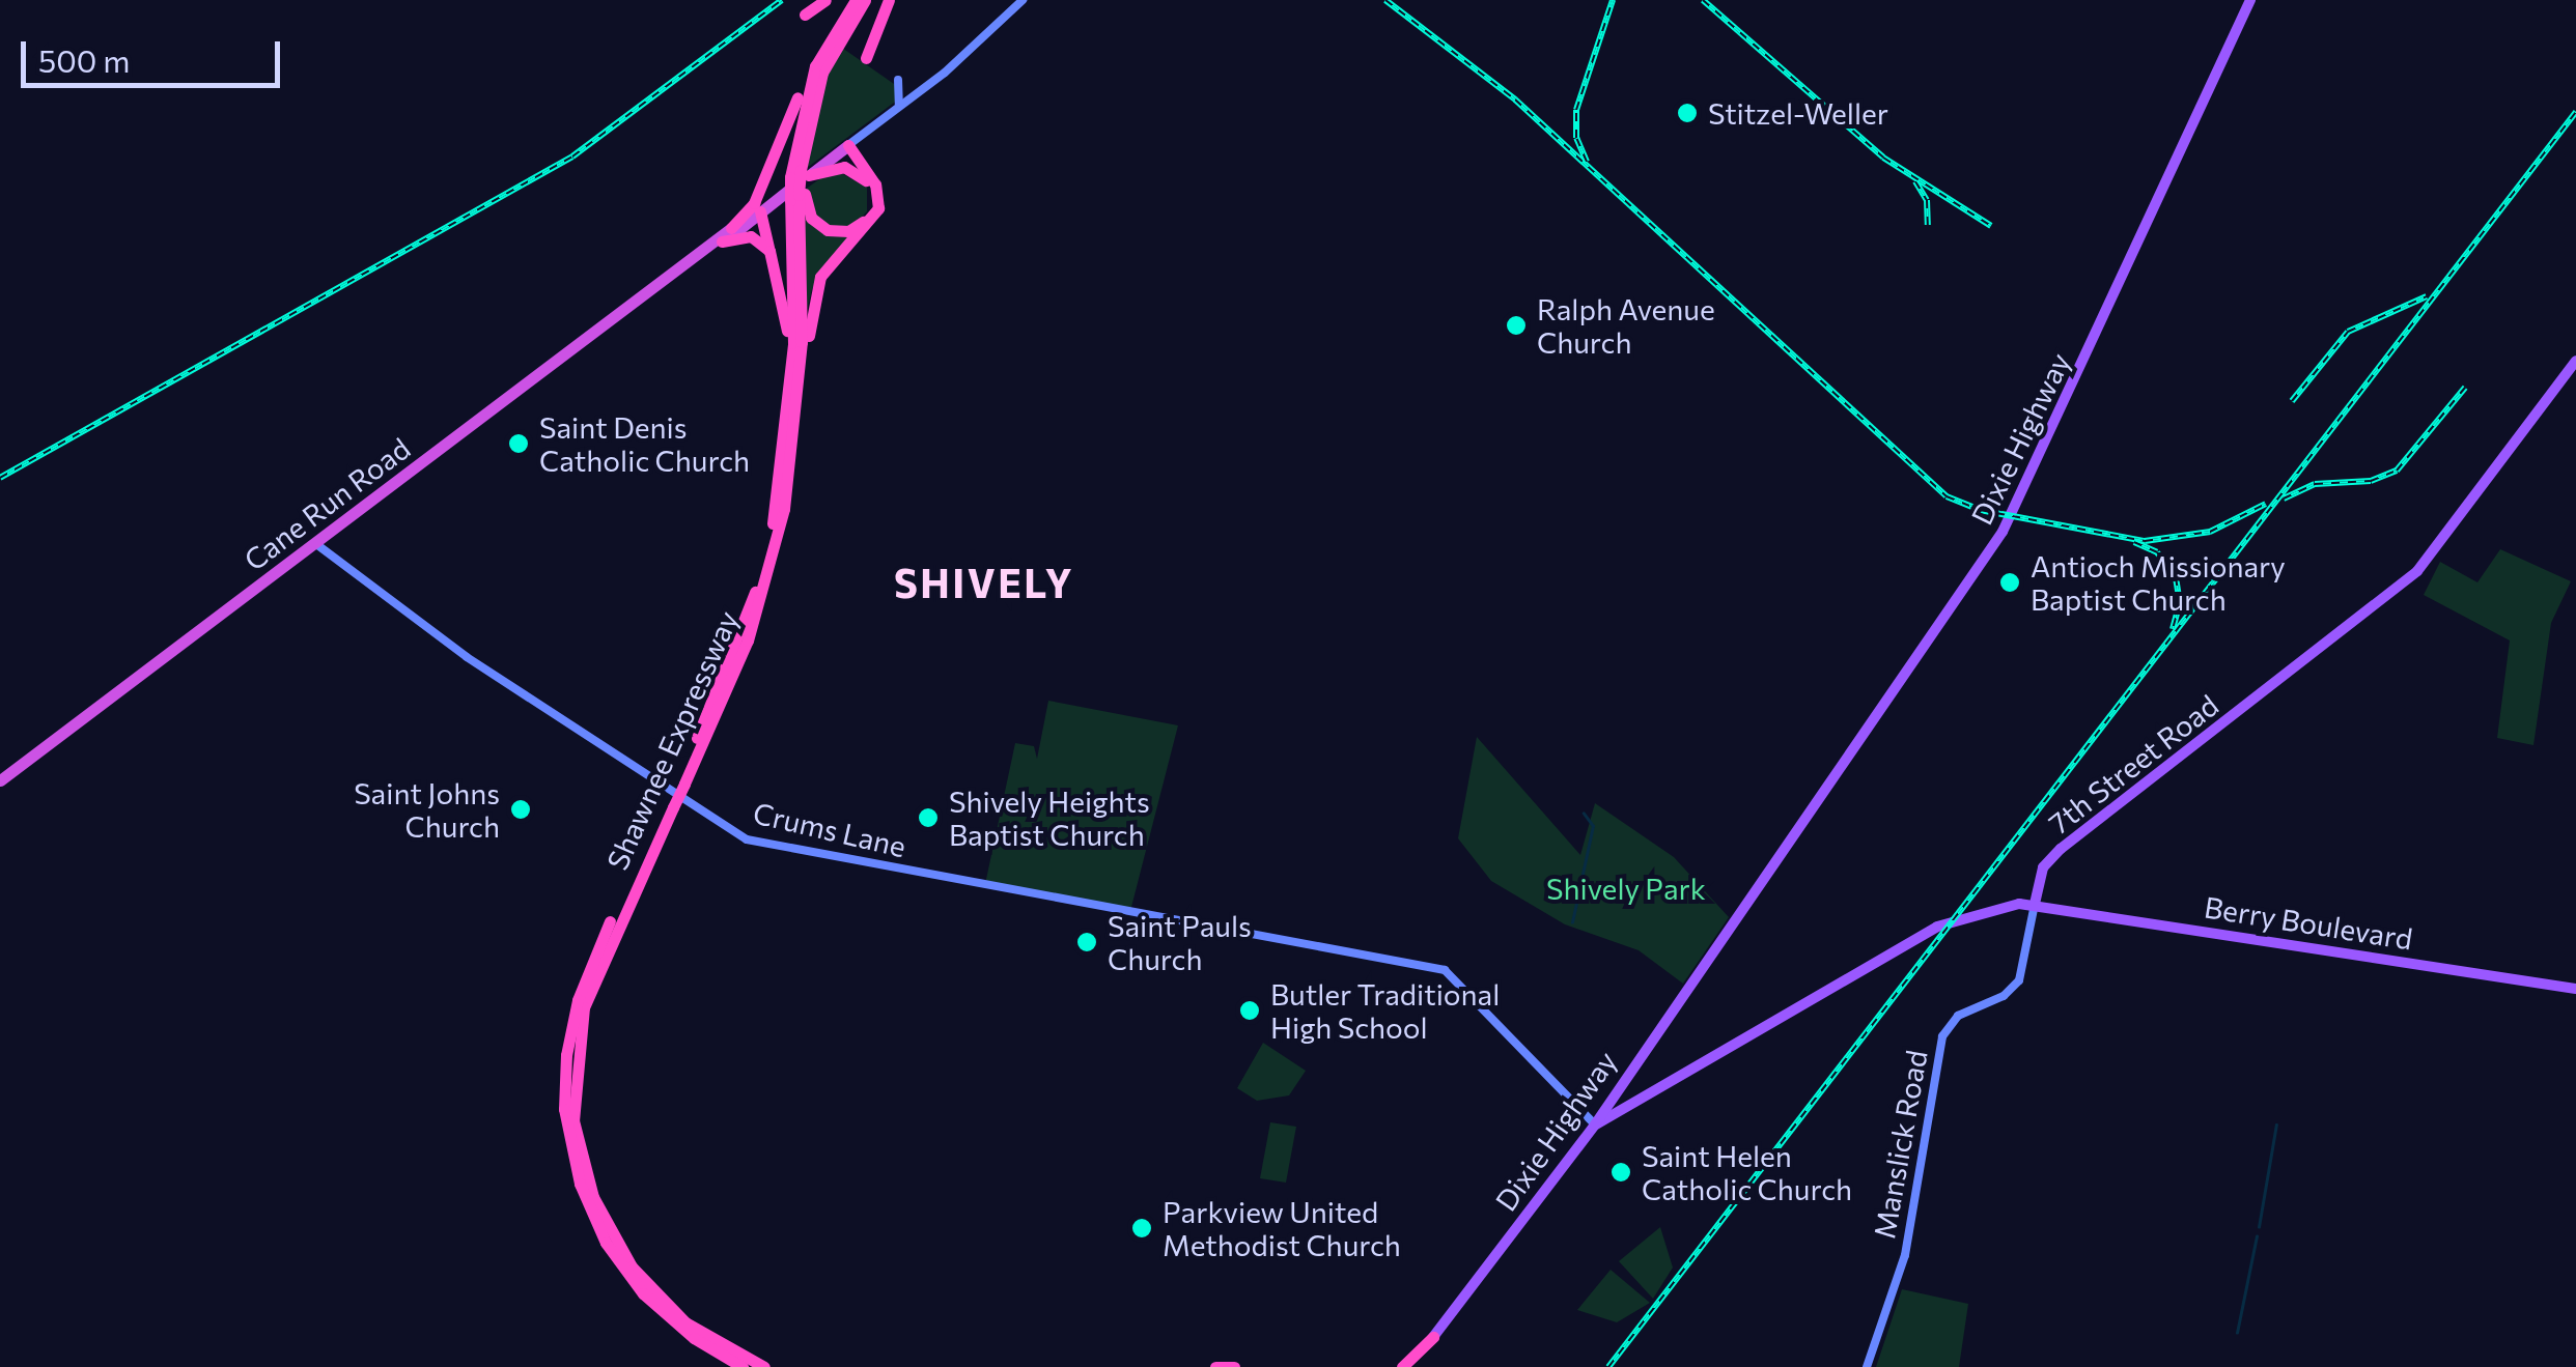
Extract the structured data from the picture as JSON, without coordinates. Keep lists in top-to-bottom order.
{
  "streets": {
    "highway": ["Cane Run Road", "Shawnee Expressway"],
    "main road": [
      "Dixie Highway",
      "7th Street Road",
      "Crums Lane",
      "Berry Boulevard",
      "Manslick Road"
    ]
  },
  "crossings": [
    ["Dixie Highway", "Crums Lane"],
    ["Cane Run Road", "Shawnee Expressway"],
    ["Cane Run Road", "Crums Lane"],
    ["7th Street Road", "Berry Boulevard"],
    ["7th Street Road", "Manslick Road"],
    ["Berry Boulevard", "Manslick Road"]
  ],
  "districts": ["SHIVELY"],
  "parks": ["Shively Park"],
  "places": [
    "Stitzel-Weller",
    "Ralph Avenue Church",
    "Saint Denis Catholic Church",
    "Antioch Missionary Baptist Church",
    "Saint Johns Church",
    "Shively Heights Baptist Church",
    "Saint Pauls Church",
    "Butler Traditional High School",
    "Saint Helen Catholic Church",
    "Parkview United Methodist Church"
  ],
  "scale_bar": "500 m"
}
